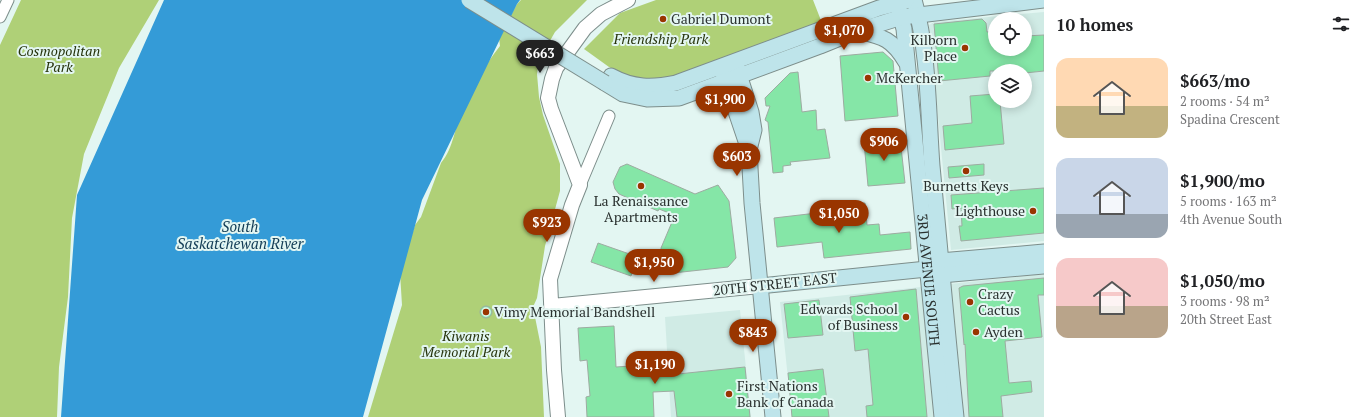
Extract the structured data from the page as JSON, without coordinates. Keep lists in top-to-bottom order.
{
  "streets": {
    "main road": ["3RD AVENUE SOUTH", "20TH STREET EAST"]
  },
  "crossings": [
    ["3RD AVENUE SOUTH", "20TH STREET EAST"]
  ],
  "water": ["South Saskatchewan River"],
  "parks": ["Friendship Park", "Cosmopolitan Park", "Kiwanis Memorial Park"],
  "places": [
    "Gabriel Dumont",
    "Kilborn Place",
    "McKercher",
    "Burnetts Keys",
    "La Renaissance Apartments",
    "Lighthouse",
    "Crazy Cactus",
    "Vimy Memorial Bandshell",
    "Edwards School of Business",
    "Ayden",
    "First Nations Bank of Canada"
  ],
  "page": {
    "heading": "10 homes",
    "price": [
      "$1,070",
      "$663",
      "$1,900",
      "$906",
      "$603",
      "$1,050",
      "$923",
      "$1,950",
      "$843",
      "$1,190"
    ],
    "list": [
      {
        "name": "$663/mo",
        "note": "2 rooms · 54 m² · Spadina Crescent"
      },
      {
        "name": "$1,900/mo",
        "note": "5 rooms · 163 m² · 4th Avenue South"
      },
      {
        "name": "$1,050/mo",
        "note": "3 rooms · 98 m² · 20th Street East"
      }
    ]
  }
}
